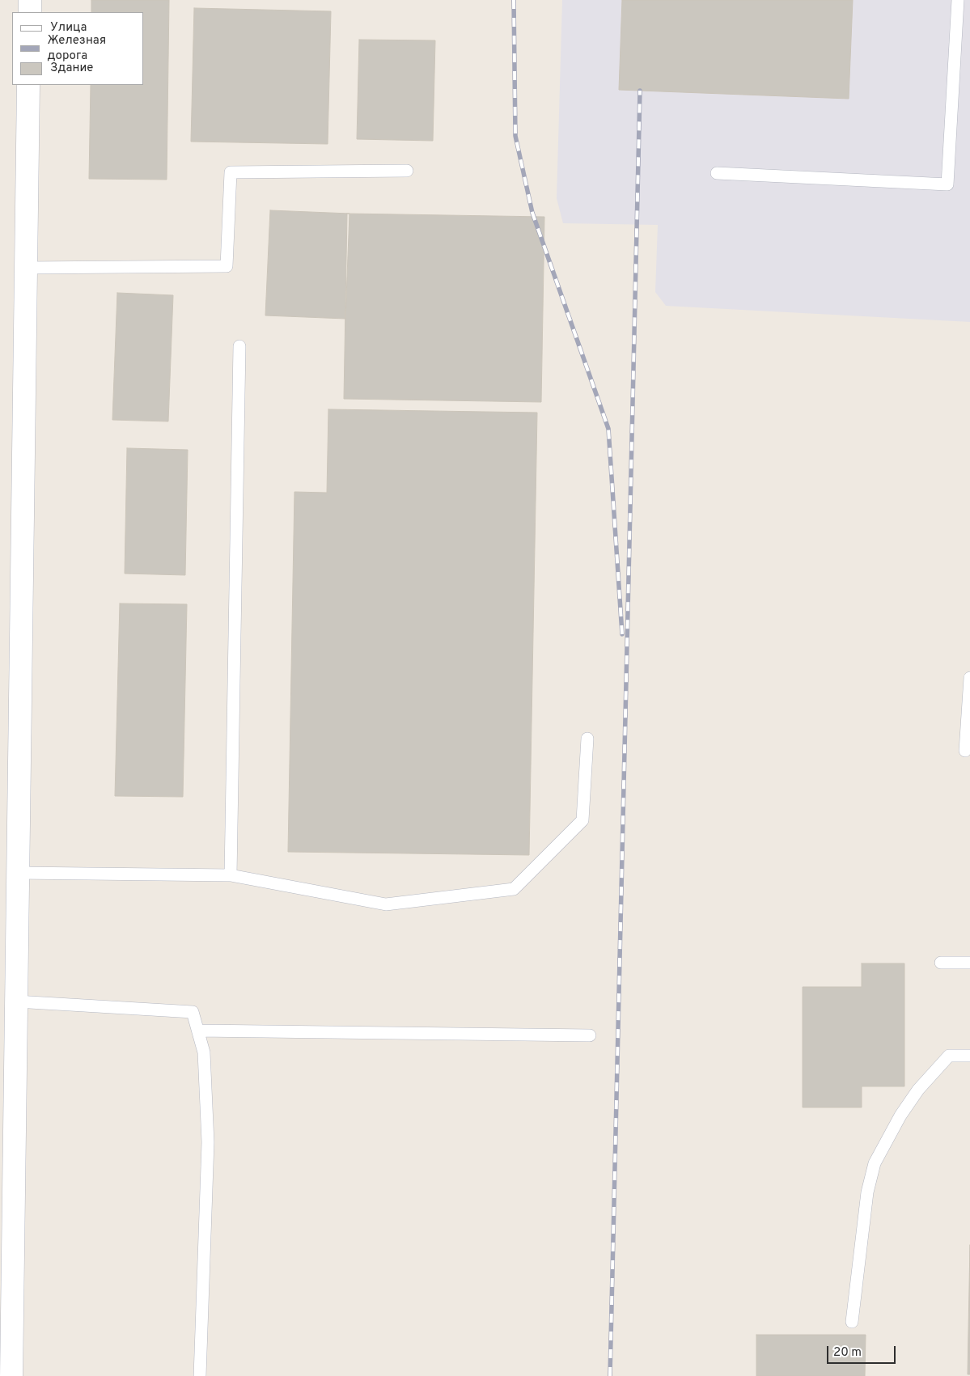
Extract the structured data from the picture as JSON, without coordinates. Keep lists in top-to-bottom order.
{
  "legend": ["Улица", "Железная дорога", "Здание"],
  "scale_bar": "20 m"
}
